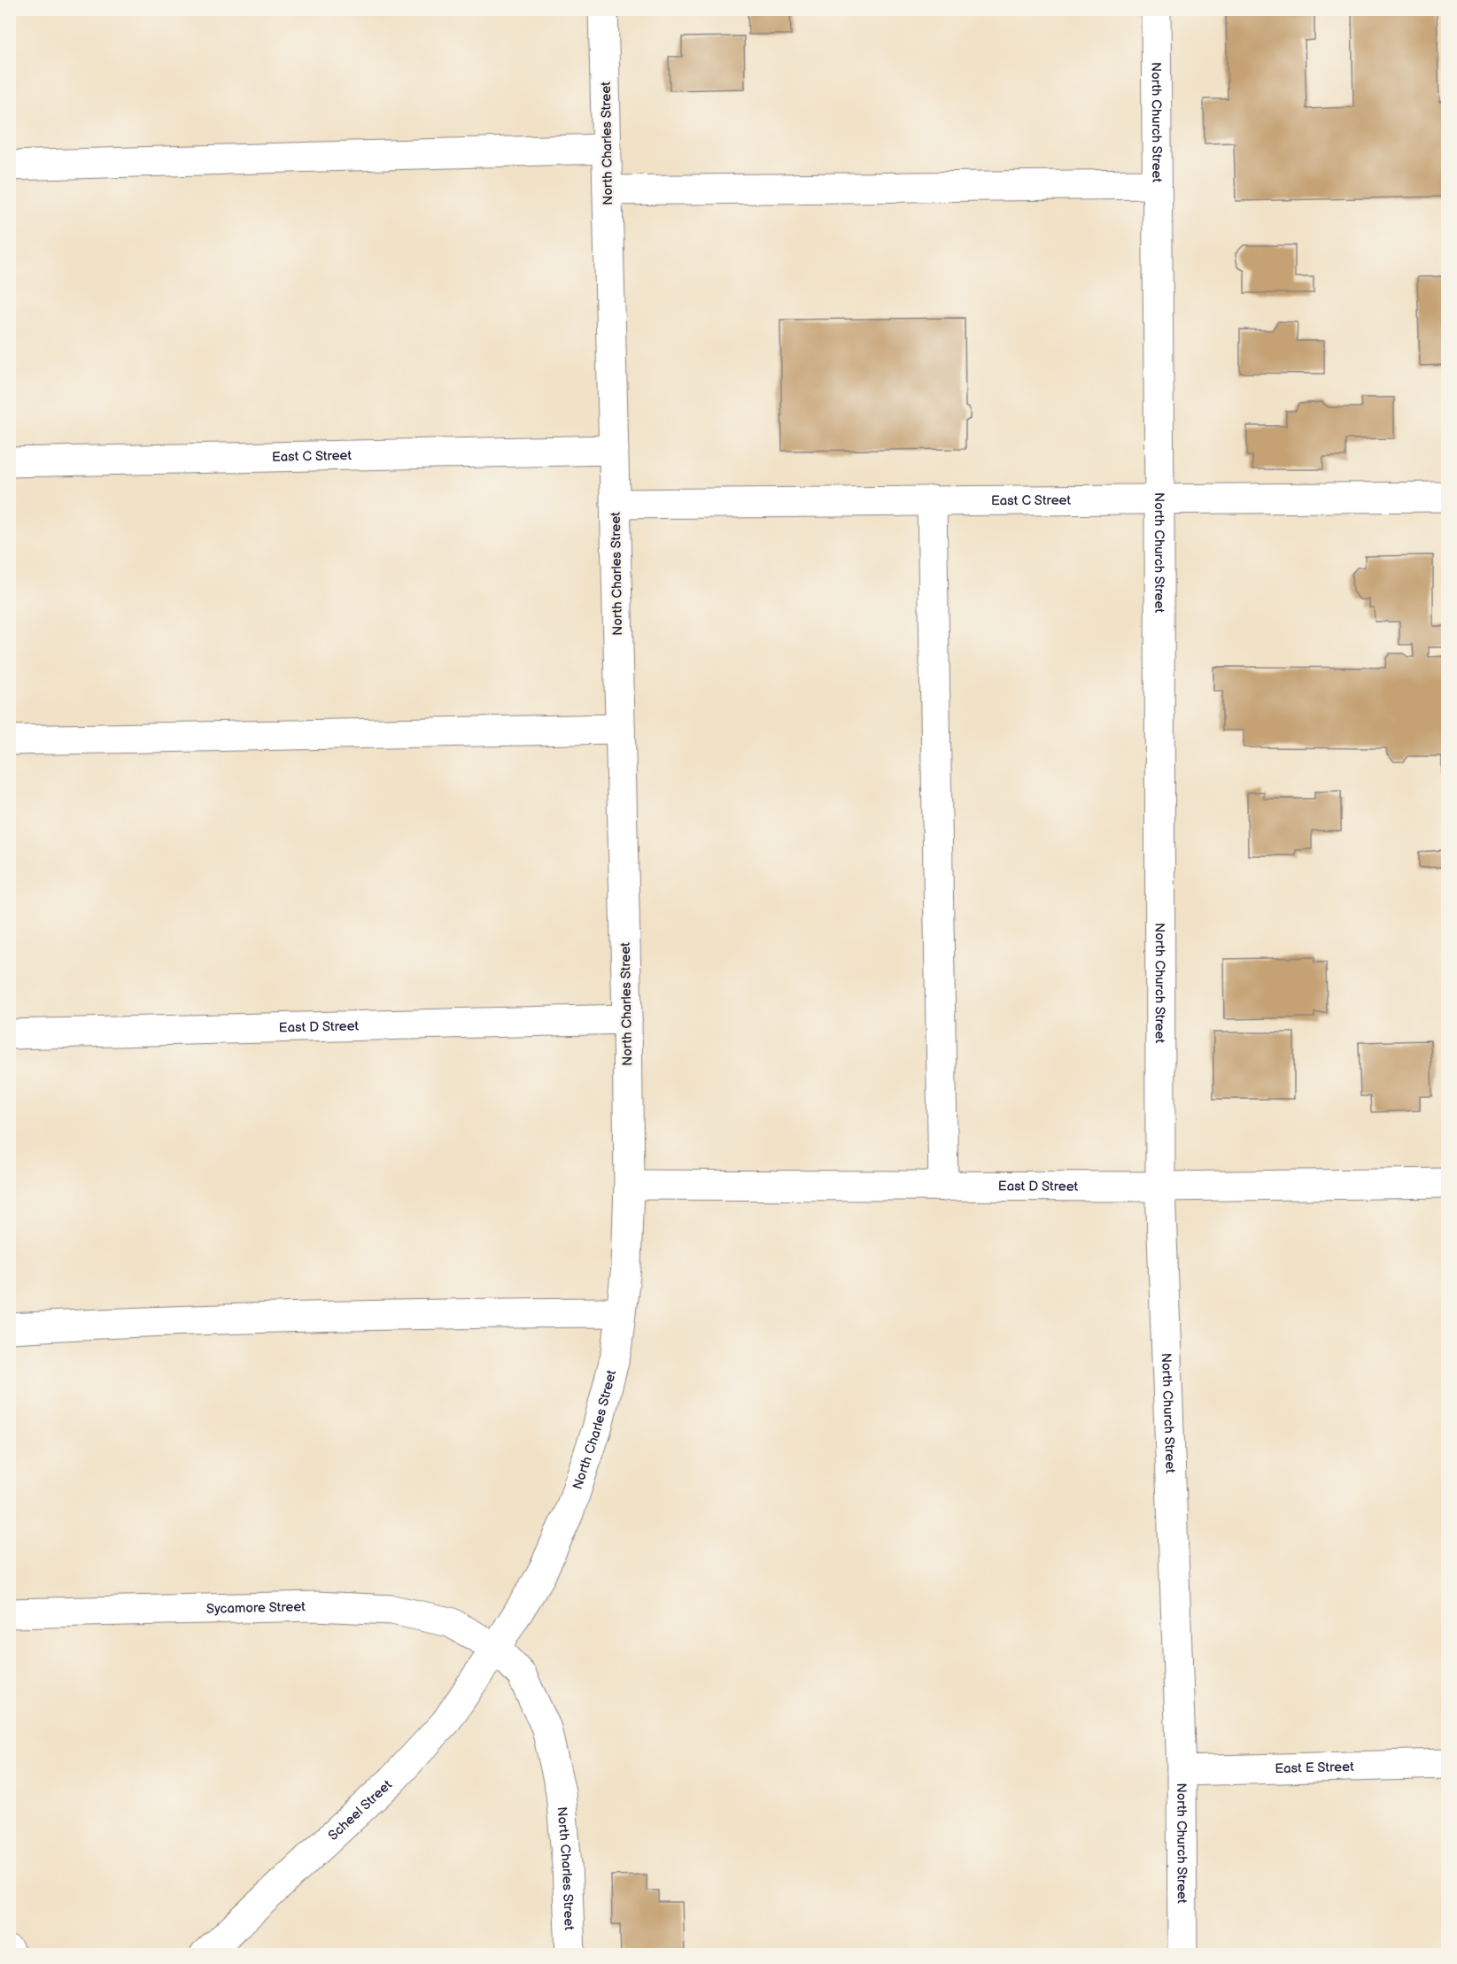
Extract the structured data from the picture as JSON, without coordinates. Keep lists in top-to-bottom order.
{
  "streets": {
    "street": [
      "North Church Street",
      "North Charles Street",
      "East C Street",
      "East D Street",
      "Sycamore Street",
      "East E Street",
      "Scheel Street"
    ]
  },
  "crossings": [
    ["North Church Street", "East C Street"],
    ["North Church Street", "East D Street"],
    ["North Church Street", "East E Street"],
    ["North Charles Street", "East C Street"],
    ["North Charles Street", "East D Street"],
    ["North Charles Street", "Sycamore Street"],
    ["North Charles Street", "Scheel Street"],
    ["Sycamore Street", "Scheel Street"]
  ]
}
